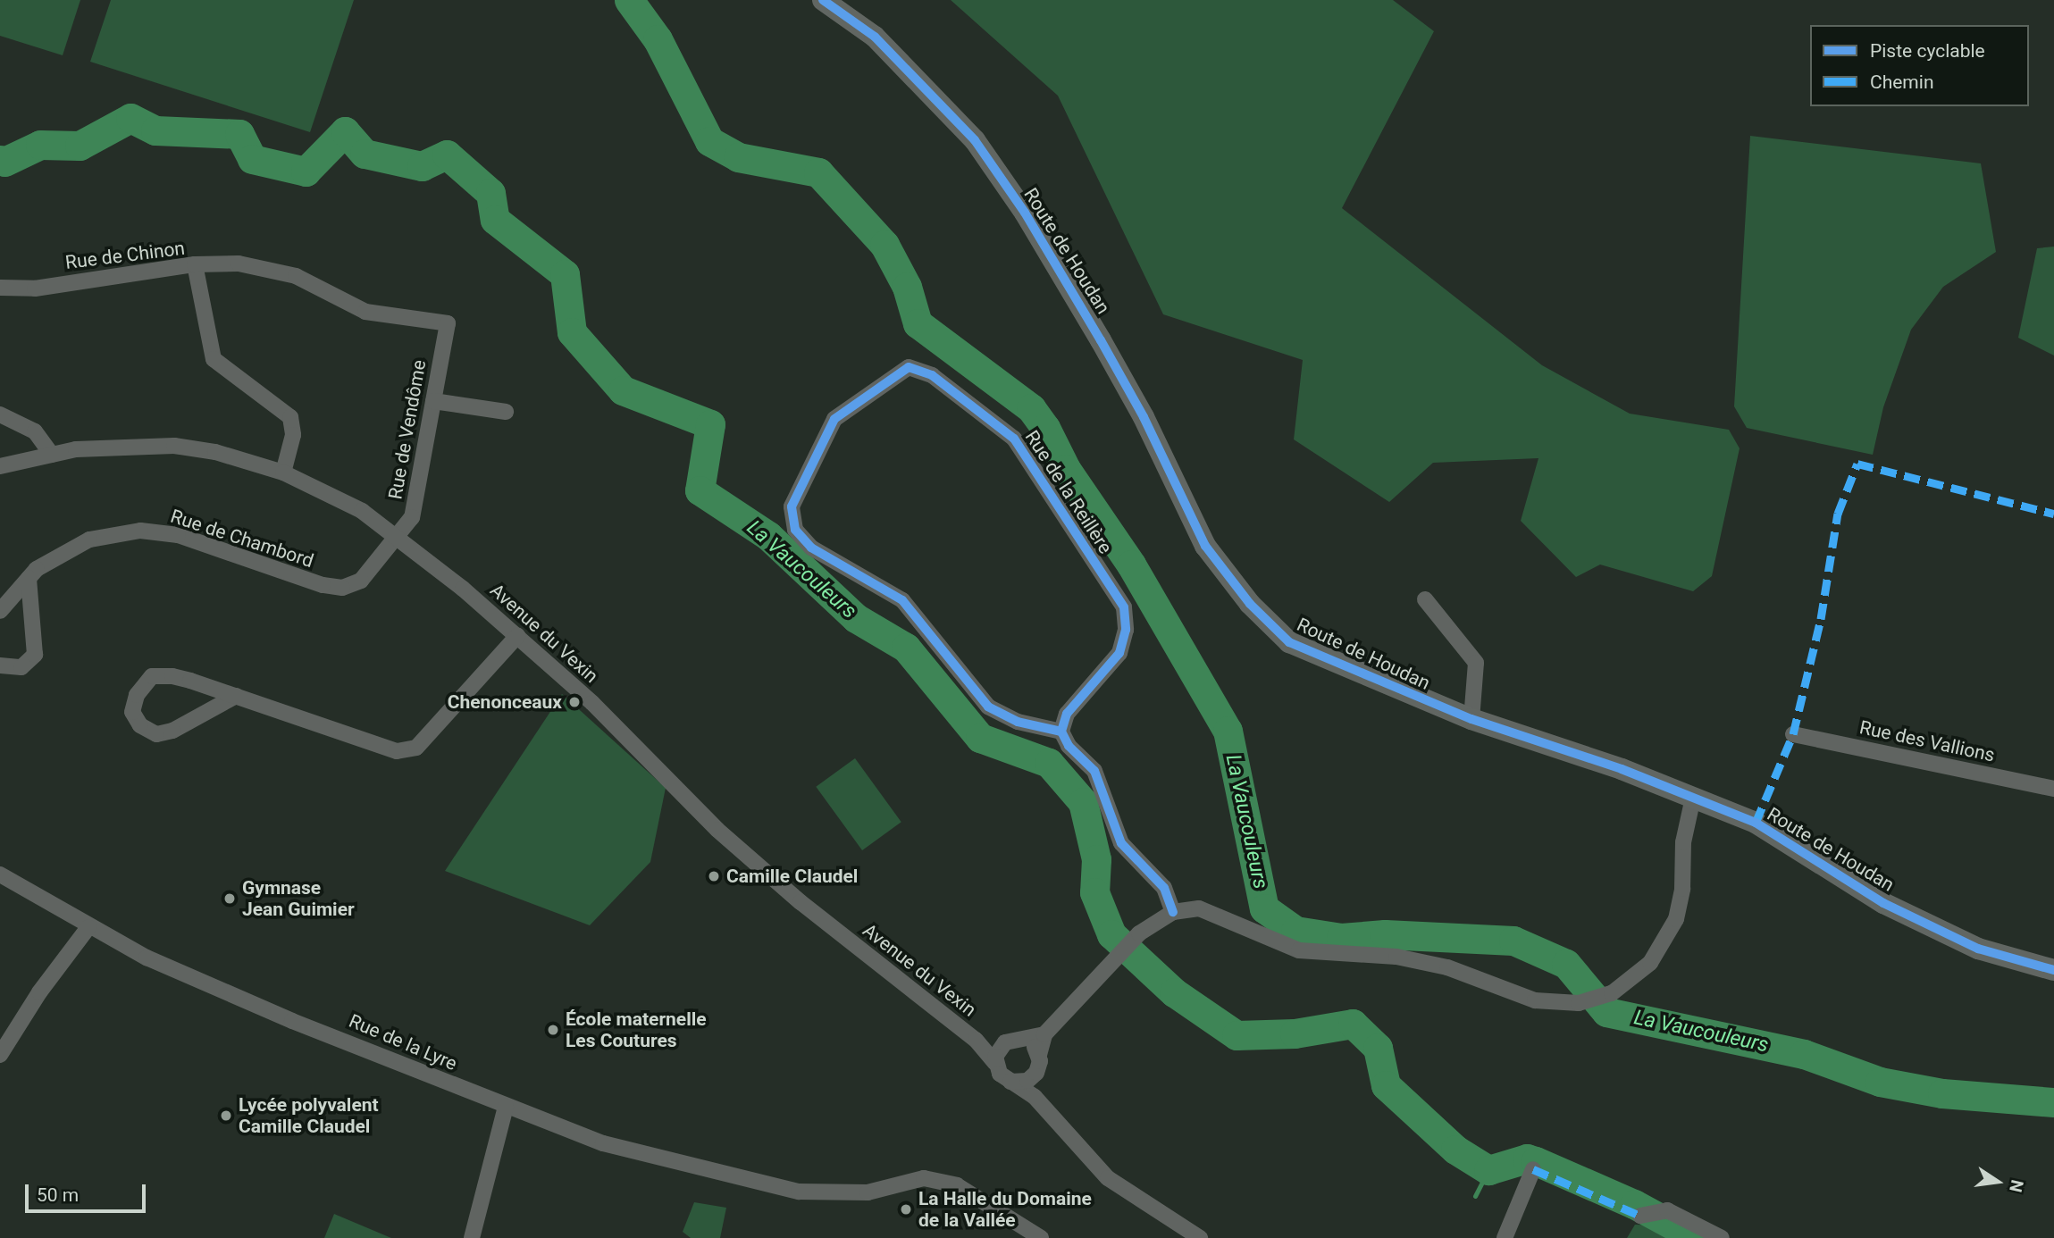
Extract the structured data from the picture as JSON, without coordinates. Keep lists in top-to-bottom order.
{
  "streets": {
    "street": [
      "Route de Houdan",
      "Rue de Chinon",
      "Rue de Vendôme",
      "Rue de la Reillère",
      "Rue de Chambord",
      "Avenue du Vexin",
      "Rue des Vallions",
      "Rue de la Lyre"
    ]
  },
  "crossings": [
    ["Rue de Chinon", "Rue de Vendôme"],
    ["Rue de Chinon", "Avenue du Vexin"],
    ["Rue de Vendôme", "Rue de Chambord"],
    ["Rue de Vendôme", "Avenue du Vexin"],
    ["Rue de Chambord", "Avenue du Vexin"]
  ],
  "water": ["La Vaucouleurs"],
  "places": [
    "Chenonceaux",
    "Camille Claudel",
    "Gymnase Jean Guimier",
    "École maternelle Les Coutures",
    "Lycée polyvalent Camille Claudel",
    "La Halle du Domaine de la Vallée"
  ],
  "legend": ["Piste cyclable", "Chemin"],
  "scale_bar": "50 m",
  "north": "right"
}
